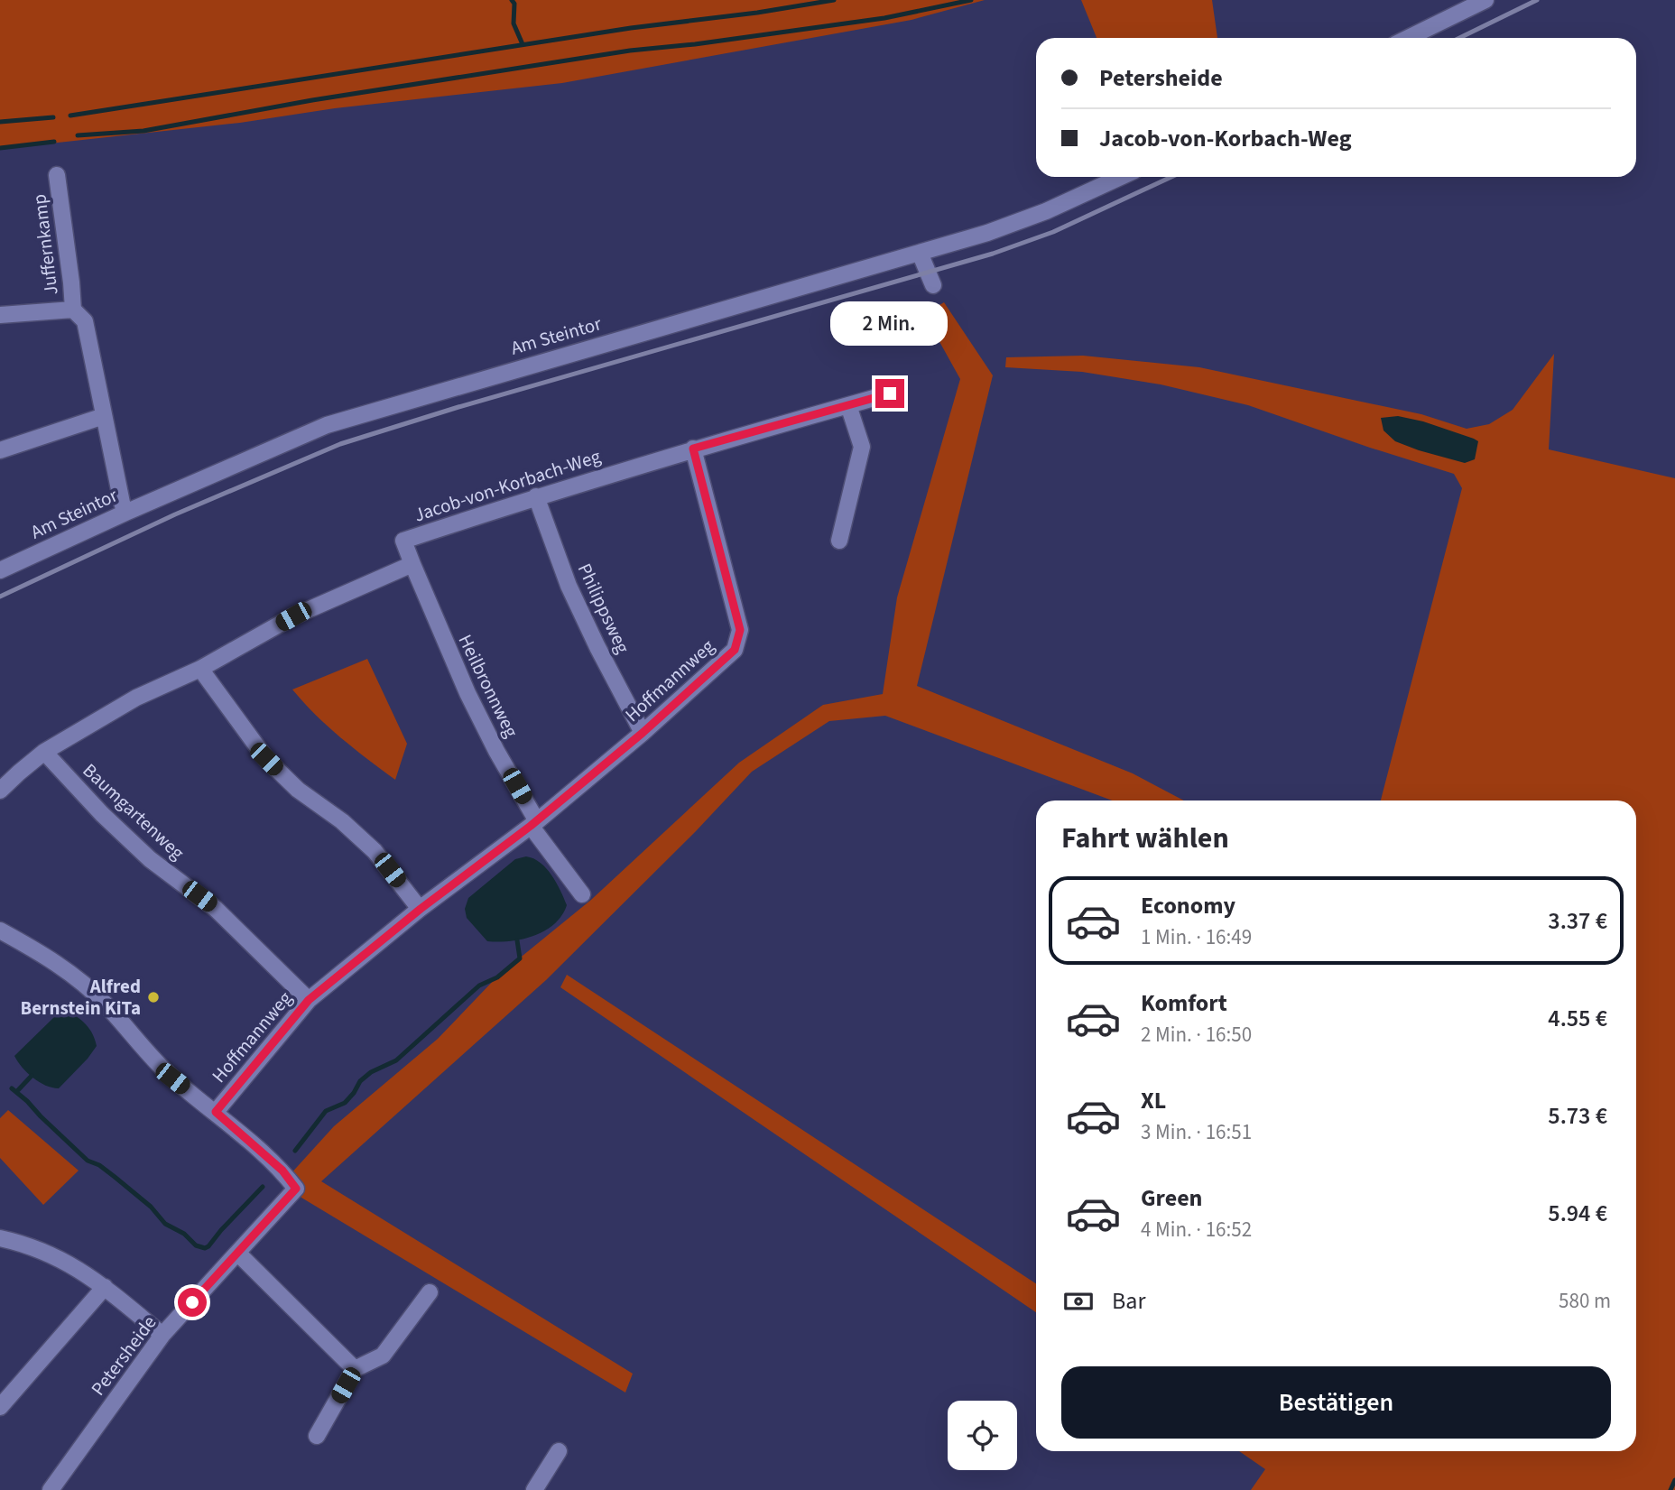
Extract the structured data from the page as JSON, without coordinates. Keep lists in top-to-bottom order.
{
  "streets": {
    "street": [
      "Juffernkamp",
      "Am Steintor",
      "Jacob-von-Korbach-Weg",
      "Philippsweg",
      "Hoffmannweg",
      "Heilbronnweg",
      "Baumgartenweg",
      "Petersheide"
    ]
  },
  "crossings": [
    ["Juffernkamp", "Am Steintor"],
    ["Jacob-von-Korbach-Weg", "Philippsweg"],
    ["Jacob-von-Korbach-Weg", "Hoffmannweg"],
    ["Jacob-von-Korbach-Weg", "Heilbronnweg"],
    ["Philippsweg", "Hoffmannweg"],
    ["Hoffmannweg", "Heilbronnweg"],
    ["Hoffmannweg", "Baumgartenweg"],
    ["Hoffmannweg", "Petersheide"]
  ],
  "places": ["Alfred Bernstein KiTa"],
  "page": {
    "banner": ["Petersheide", "Jacob-von-Korbach-Weg"],
    "bubble": "2 Min.",
    "heading": "Fahrt wählen",
    "list": [
      {
        "name": "Economy",
        "note": "1 Min. · 16:49",
        "value": "3.37 €"
      },
      {
        "name": "Komfort",
        "note": "2 Min. · 16:50",
        "value": "4.55 €"
      },
      {
        "name": "XL",
        "note": "3 Min. · 16:51",
        "value": "5.73 €"
      },
      {
        "name": "Green",
        "note": "4 Min. · 16:52",
        "value": "5.94 €"
      }
    ],
    "pay": ["Bar", "580 m"],
    "buttons": "Bestätigen"
  }
}
